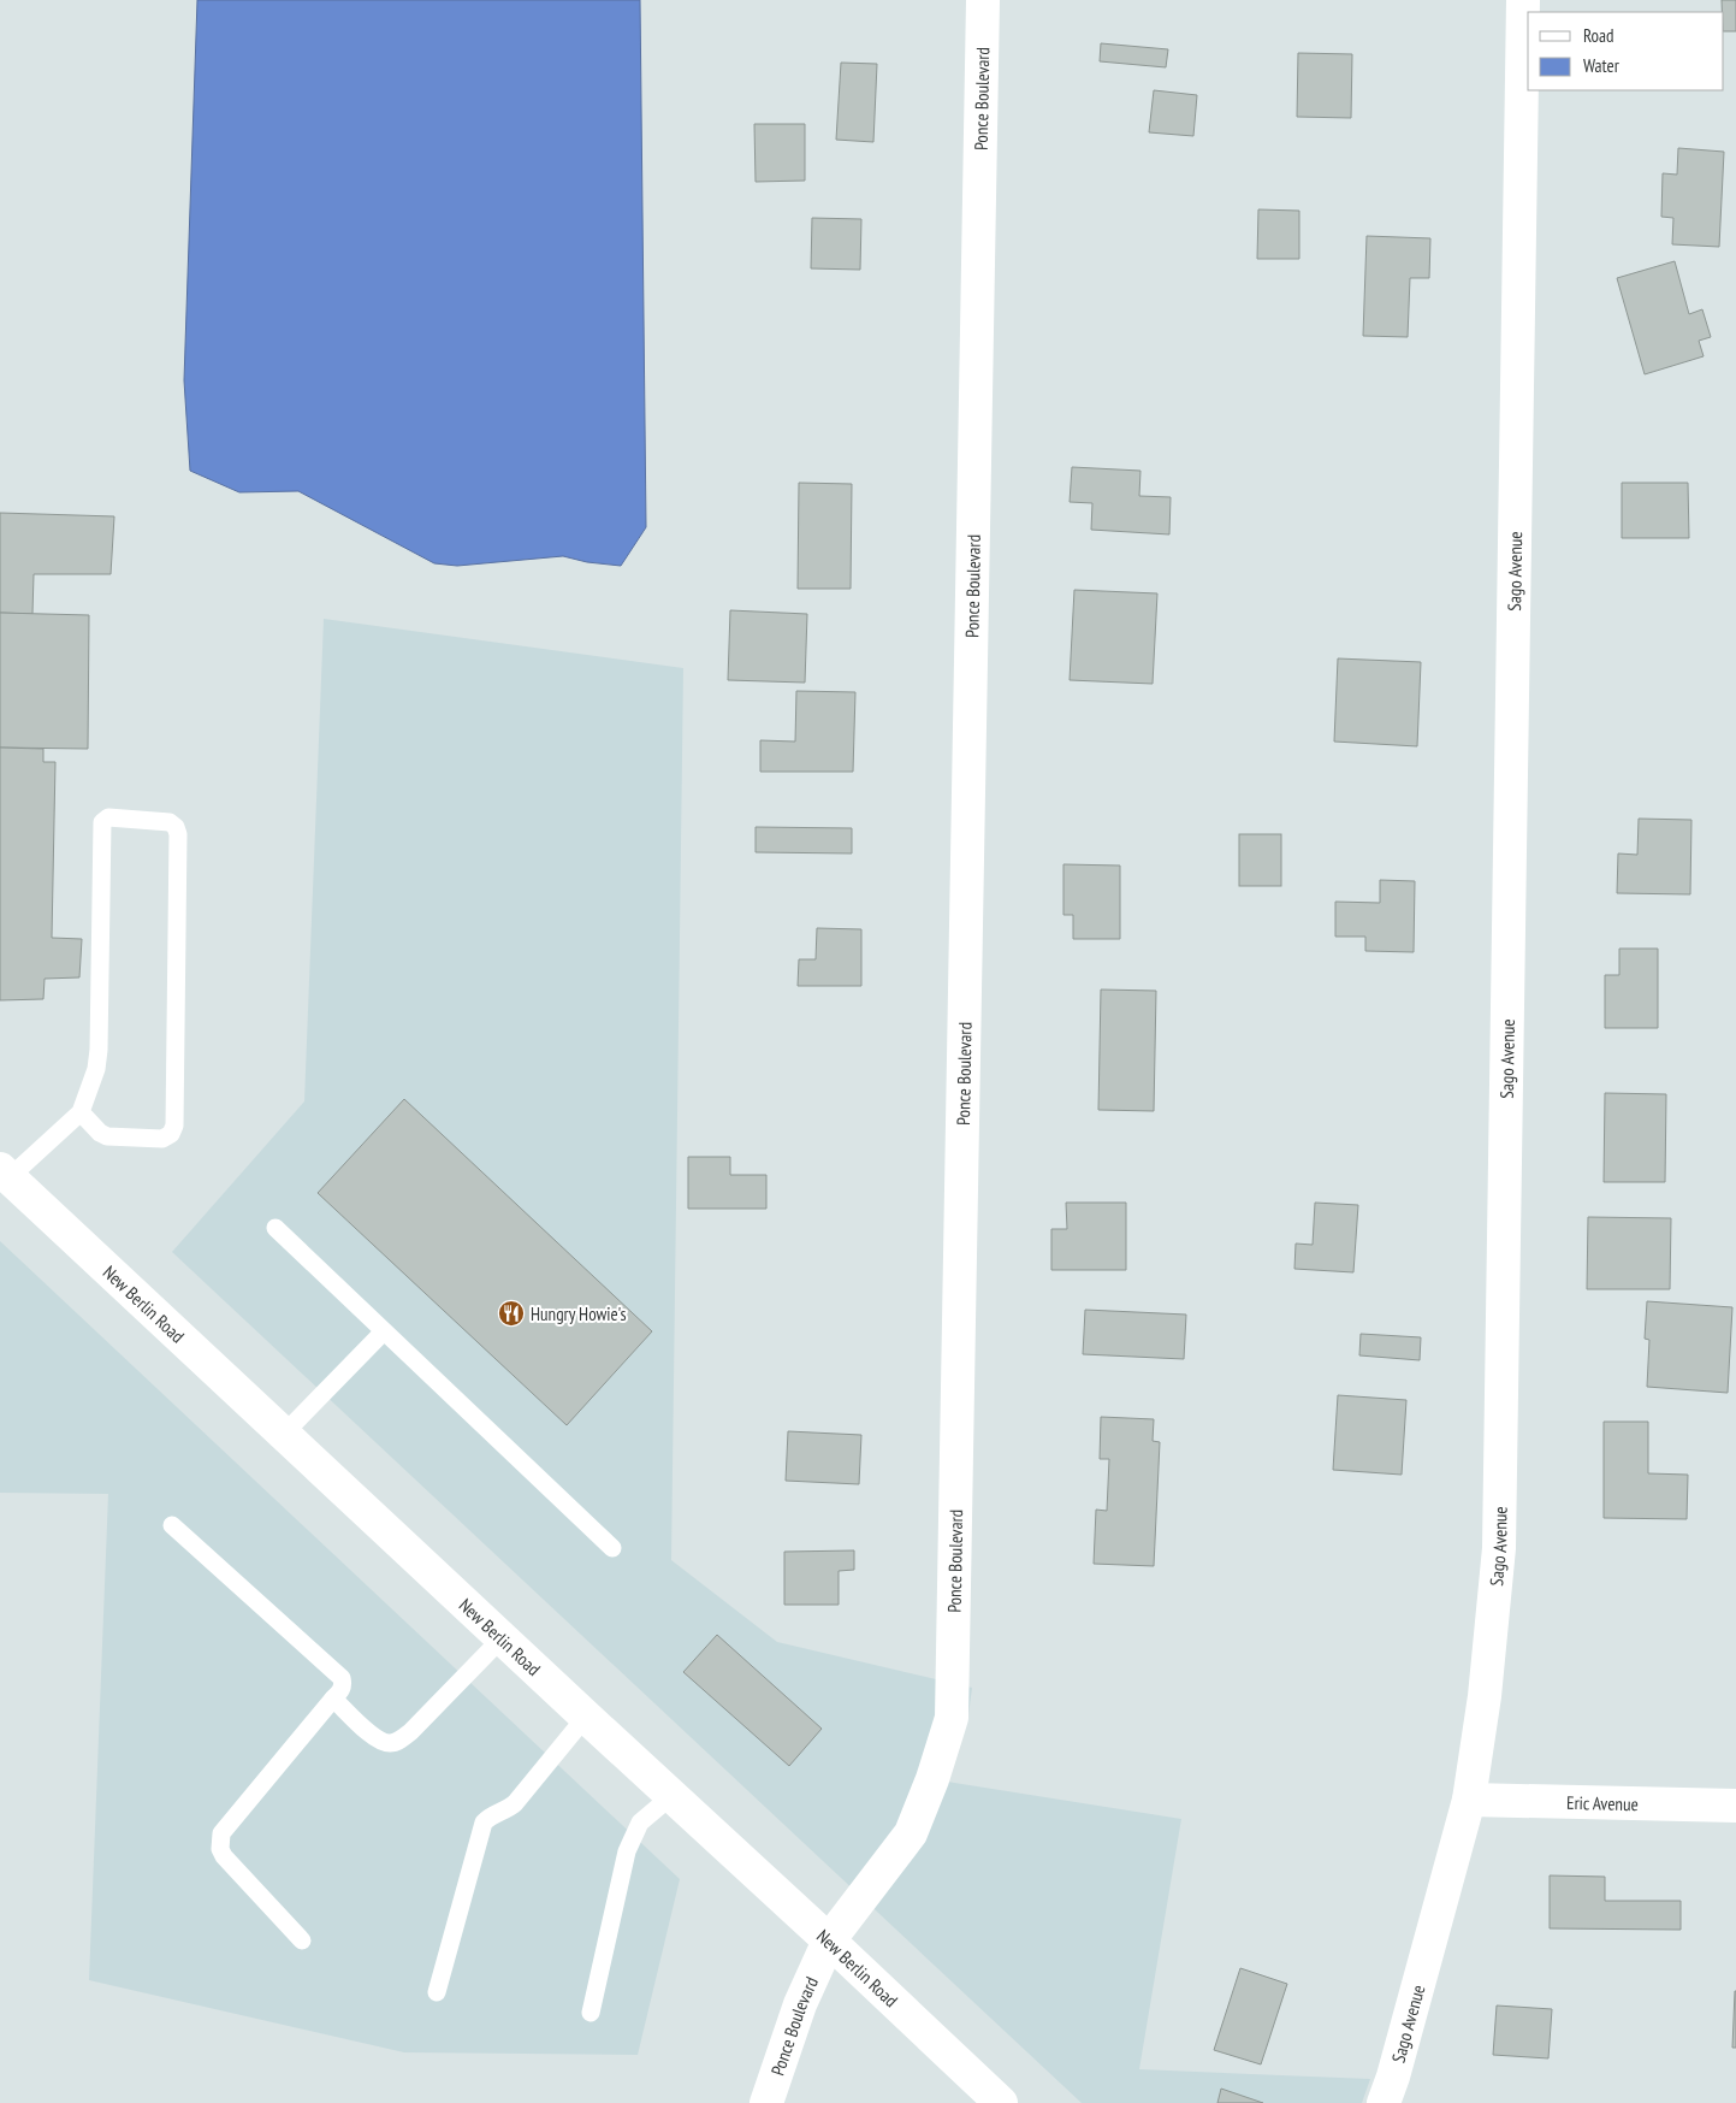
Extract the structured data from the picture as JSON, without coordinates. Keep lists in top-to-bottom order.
{
  "streets": {
    "street": [
      "Ponce Boulevard",
      "Sago Avenue",
      "New Berlin Road",
      "Eric Avenue"
    ]
  },
  "crossings": [
    ["Ponce Boulevard", "New Berlin Road"],
    ["Sago Avenue", "Eric Avenue"]
  ],
  "places": {
    "restaurant": ["Hungry Howie's"]
  },
  "legend": ["Road", "Water"]
}
